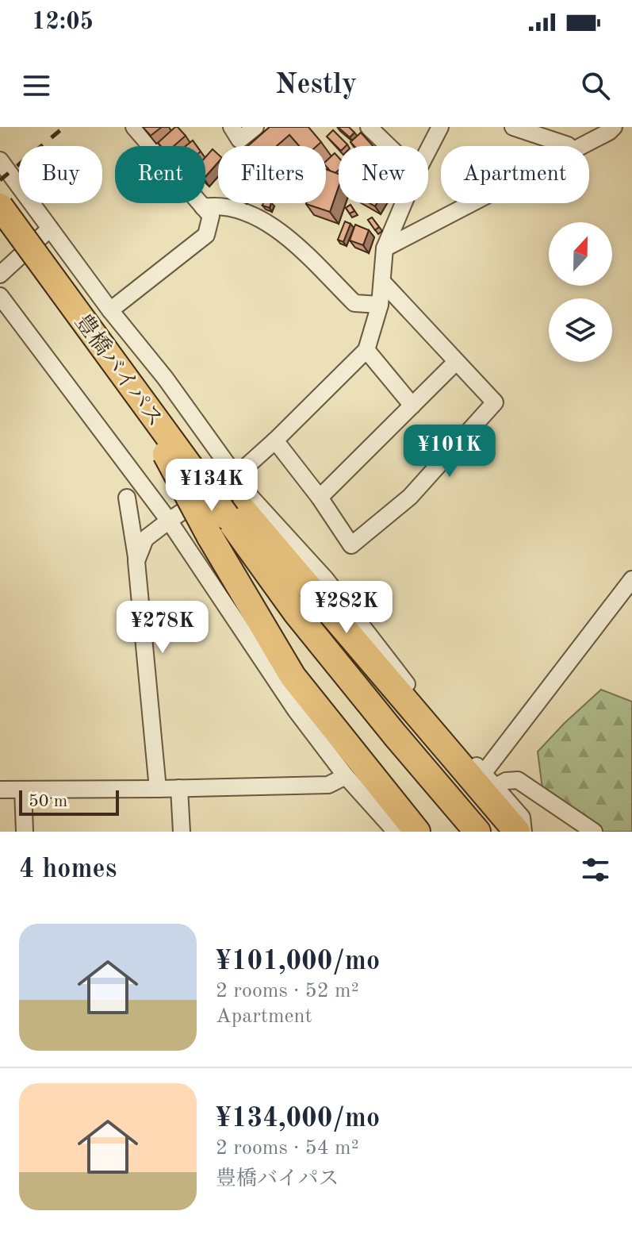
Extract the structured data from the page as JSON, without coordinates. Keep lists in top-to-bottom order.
{
  "streets": {
    "highway": ["豊橋バイパス"]
  },
  "scale_bar": "50 m",
  "north": "top",
  "page": {
    "status": "12:05",
    "header": "Nestly",
    "chip": [
      "Buy",
      "Rent",
      "Filters",
      "New",
      "Apartment"
    ],
    "price": [
      "¥101K",
      "¥134K",
      "¥282K",
      "¥278K"
    ],
    "scale": "50 m",
    "heading": "4 homes",
    "list": [
      {
        "name": "¥101,000/mo",
        "note": "2 rooms · 52 m² · Apartment"
      },
      {
        "name": "¥134,000/mo",
        "note": "2 rooms · 54 m² · 豊橋バイパス"
      }
    ]
  }
}
